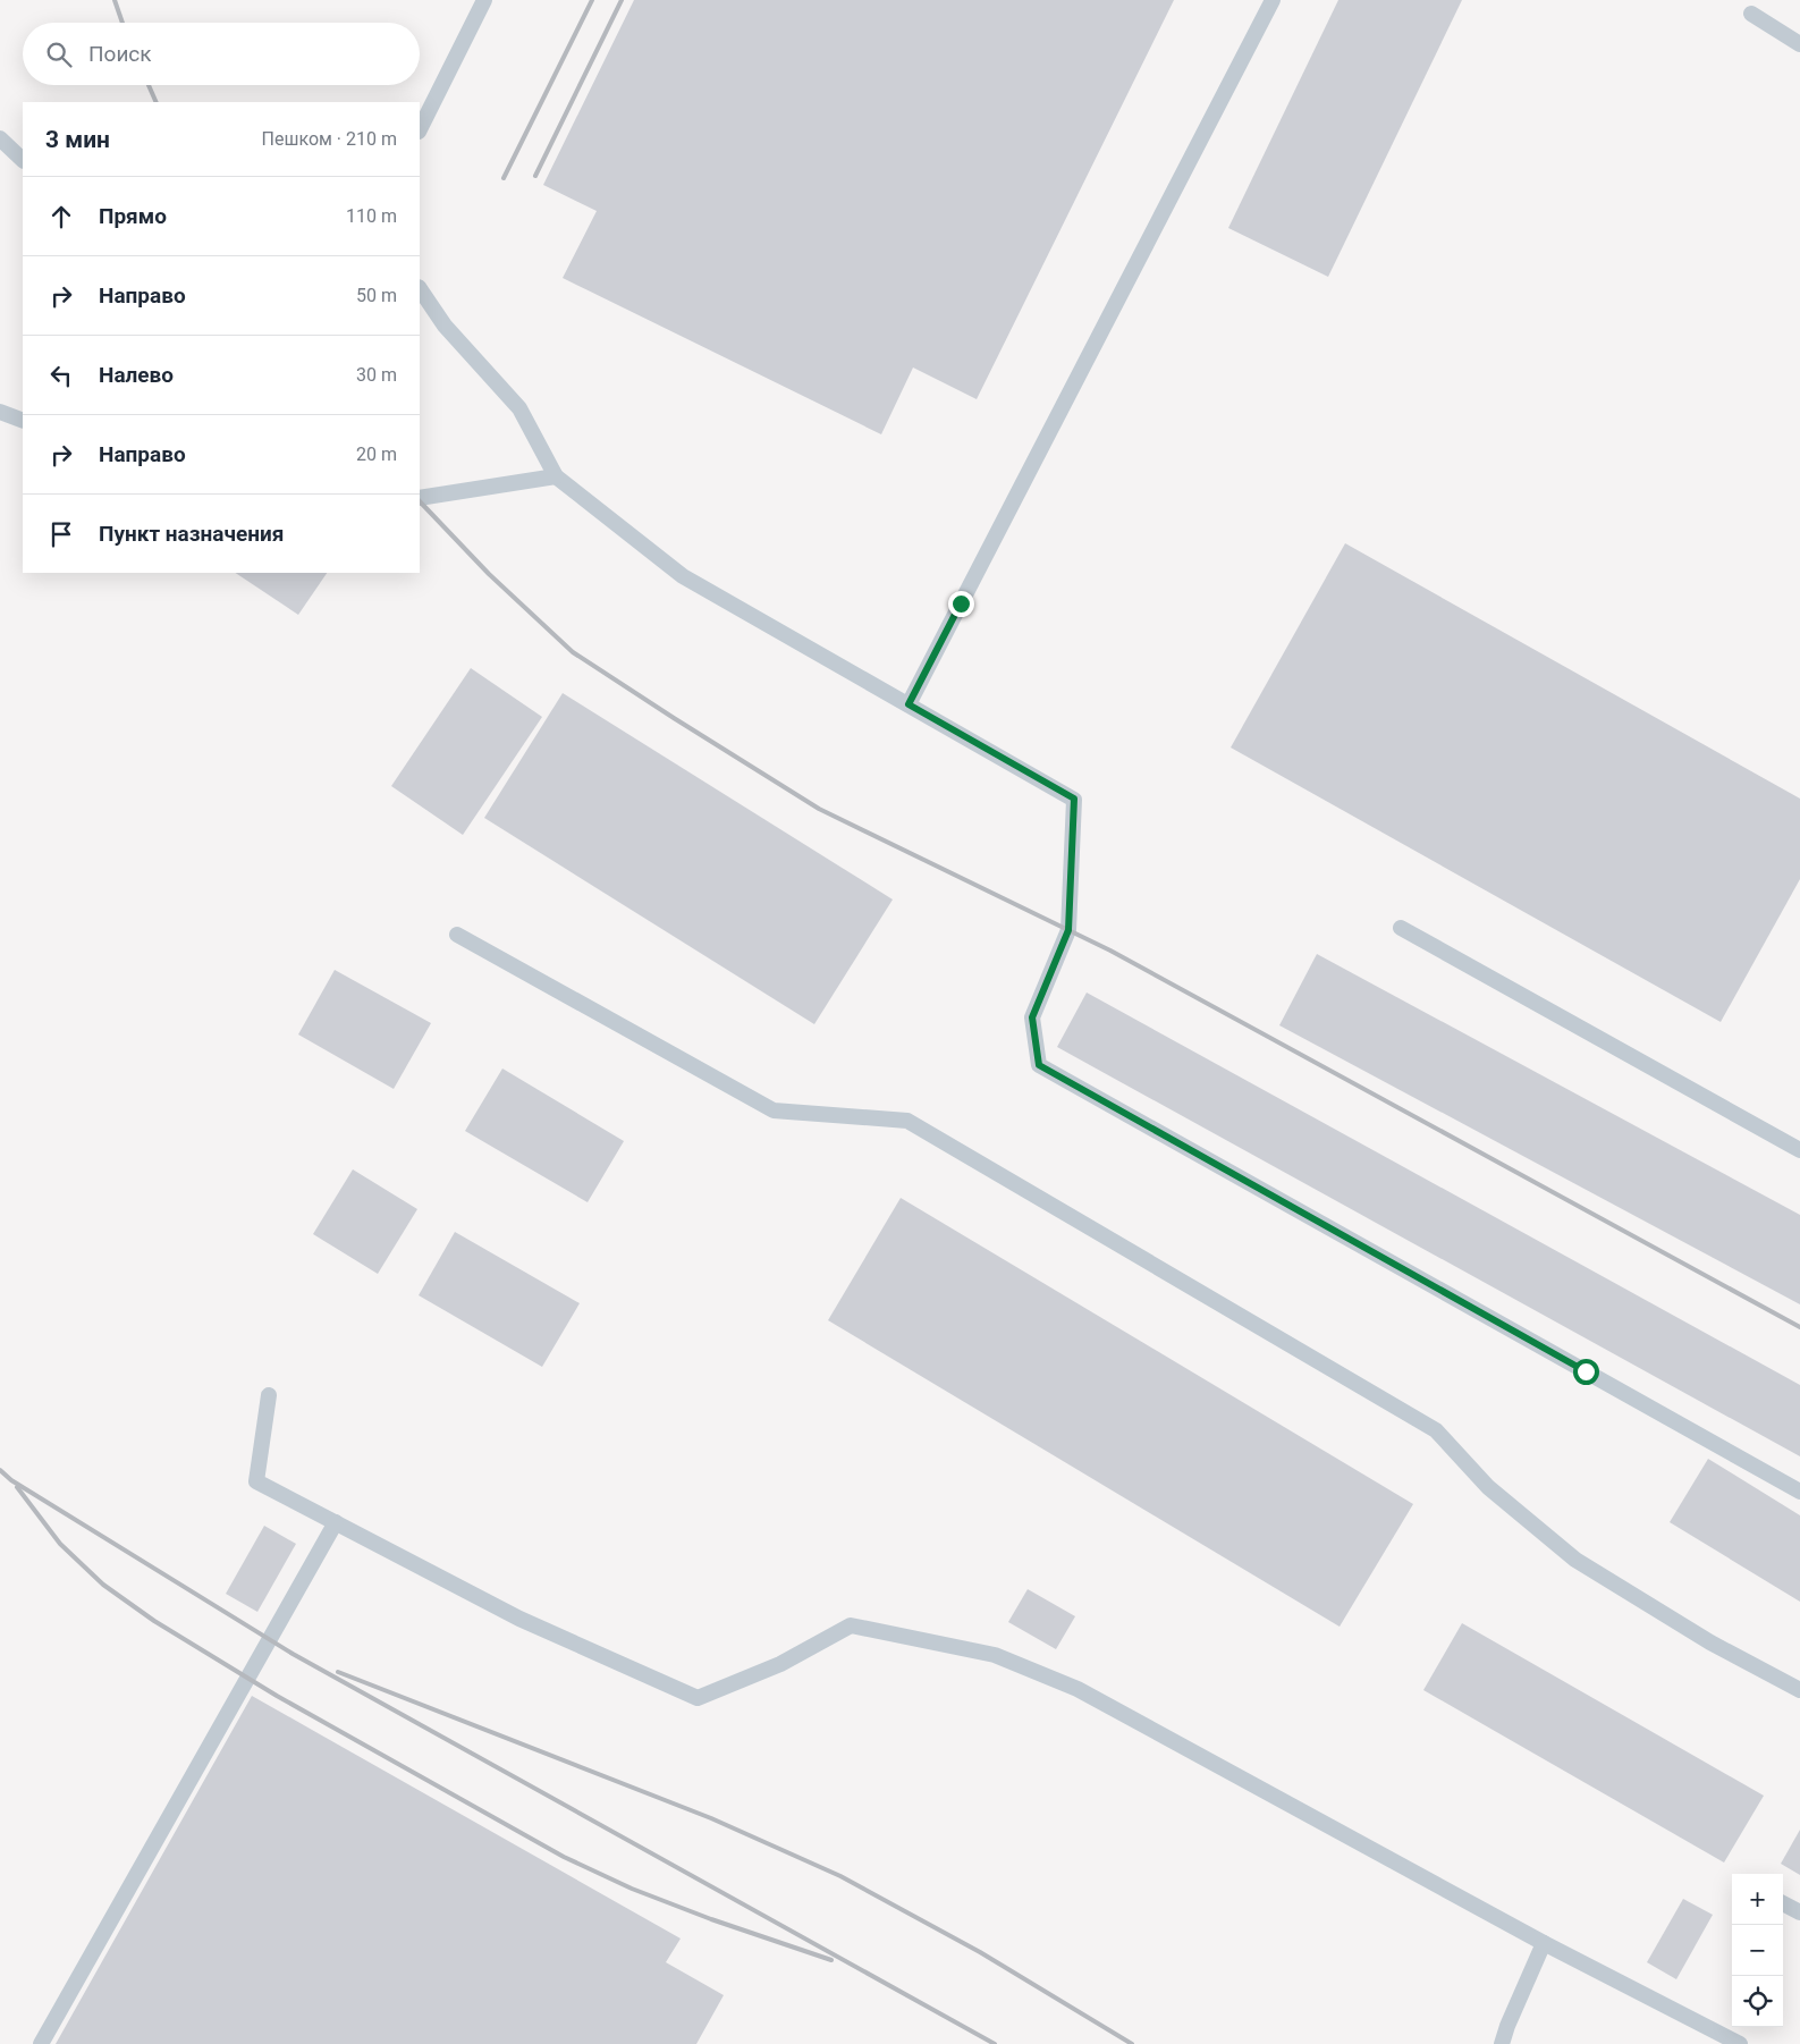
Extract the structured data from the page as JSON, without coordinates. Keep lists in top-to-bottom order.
{
  "page": {
    "search": "Поиск",
    "heading": ["3 мин", "Пешком · 210 m"],
    "list": [
      ["Прямо", "110 m"],
      ["Направо", "50 m"],
      ["Налево", "30 m"],
      ["Направо", "20 m"],
      "Пункт назначения"
    ],
    "map_buttons": ["+", "−"]
  }
}
